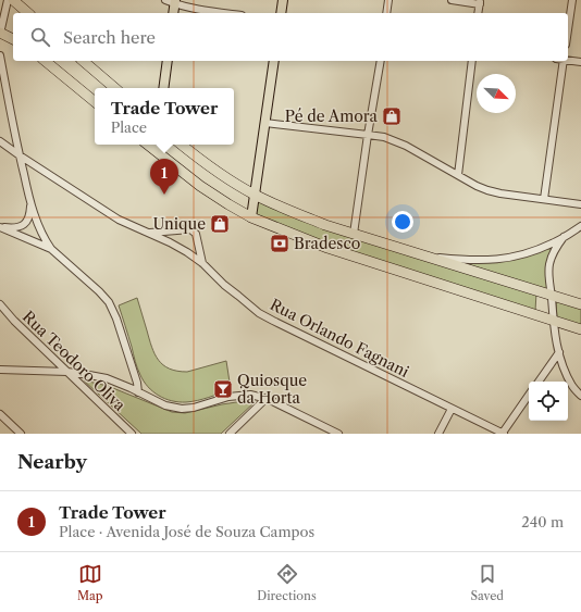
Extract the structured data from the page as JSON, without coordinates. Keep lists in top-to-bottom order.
{
  "streets": {
    "street": ["Rua Orlando Fagnani", "Rua Teodoro Oliva"]
  },
  "places": {
    "shop": ["Pé de Amora", "Unique"],
    "bank": ["Bradesco"],
    "bar": ["Quiosque da Horta"]
  },
  "north": "bottom right",
  "page": {
    "search": "Search here",
    "popup": ["Trade Tower", "Place"],
    "pins": "1",
    "heading": "Nearby",
    "list": [
      {
        "mark": "1",
        "name": "Trade Tower",
        "note": "Place · Avenida José de Souza Campos",
        "value": "240 m"
      }
    ],
    "nav": ["Map", "Directions", "Saved"]
  }
}
